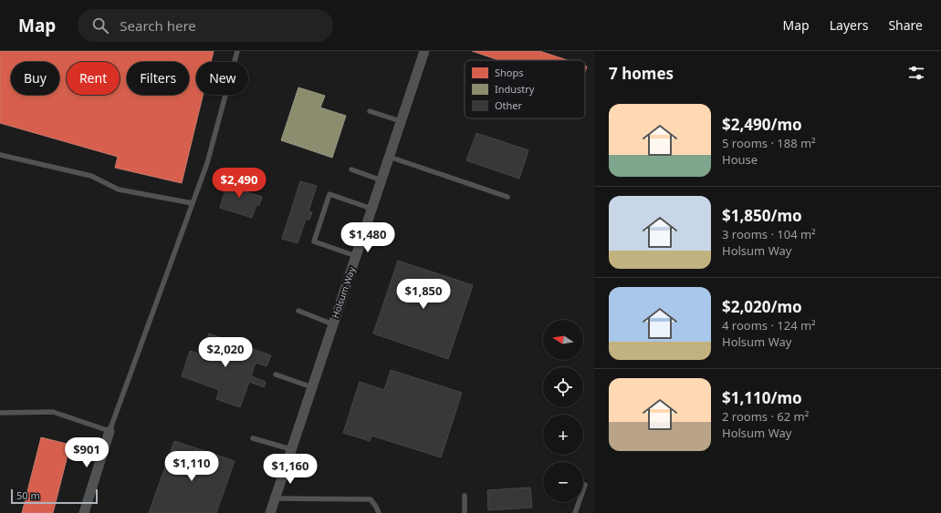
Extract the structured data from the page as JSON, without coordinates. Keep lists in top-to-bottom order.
{
  "streets": {
    "street": ["Holsum Way"]
  },
  "legend": ["Shops", "Industry", "Other"],
  "scale_bar": "50 m",
  "north": "left",
  "page": {
    "header": "Map",
    "search": "Search here",
    "nav": ["Map", "Layers", "Share"],
    "heading": "7 homes",
    "chip": [
      "Buy",
      "Rent",
      "Filters",
      "New"
    ],
    "list": [
      {
        "name": "$2,490/mo",
        "note": "5 rooms · 188 m² · House"
      },
      {
        "name": "$1,850/mo",
        "note": "3 rooms · 104 m² · Holsum Way"
      },
      {
        "name": "$2,020/mo",
        "note": "4 rooms · 124 m² · Holsum Way"
      },
      {
        "name": "$1,110/mo",
        "note": "2 rooms · 62 m² · Holsum Way"
      }
    ],
    "price": [
      "$2,490",
      "$1,480",
      "$1,850",
      "$2,020",
      "$901",
      "$1,110",
      "$1,160"
    ],
    "map_buttons": ["+", "−"],
    "scale": "50 m"
  }
}
